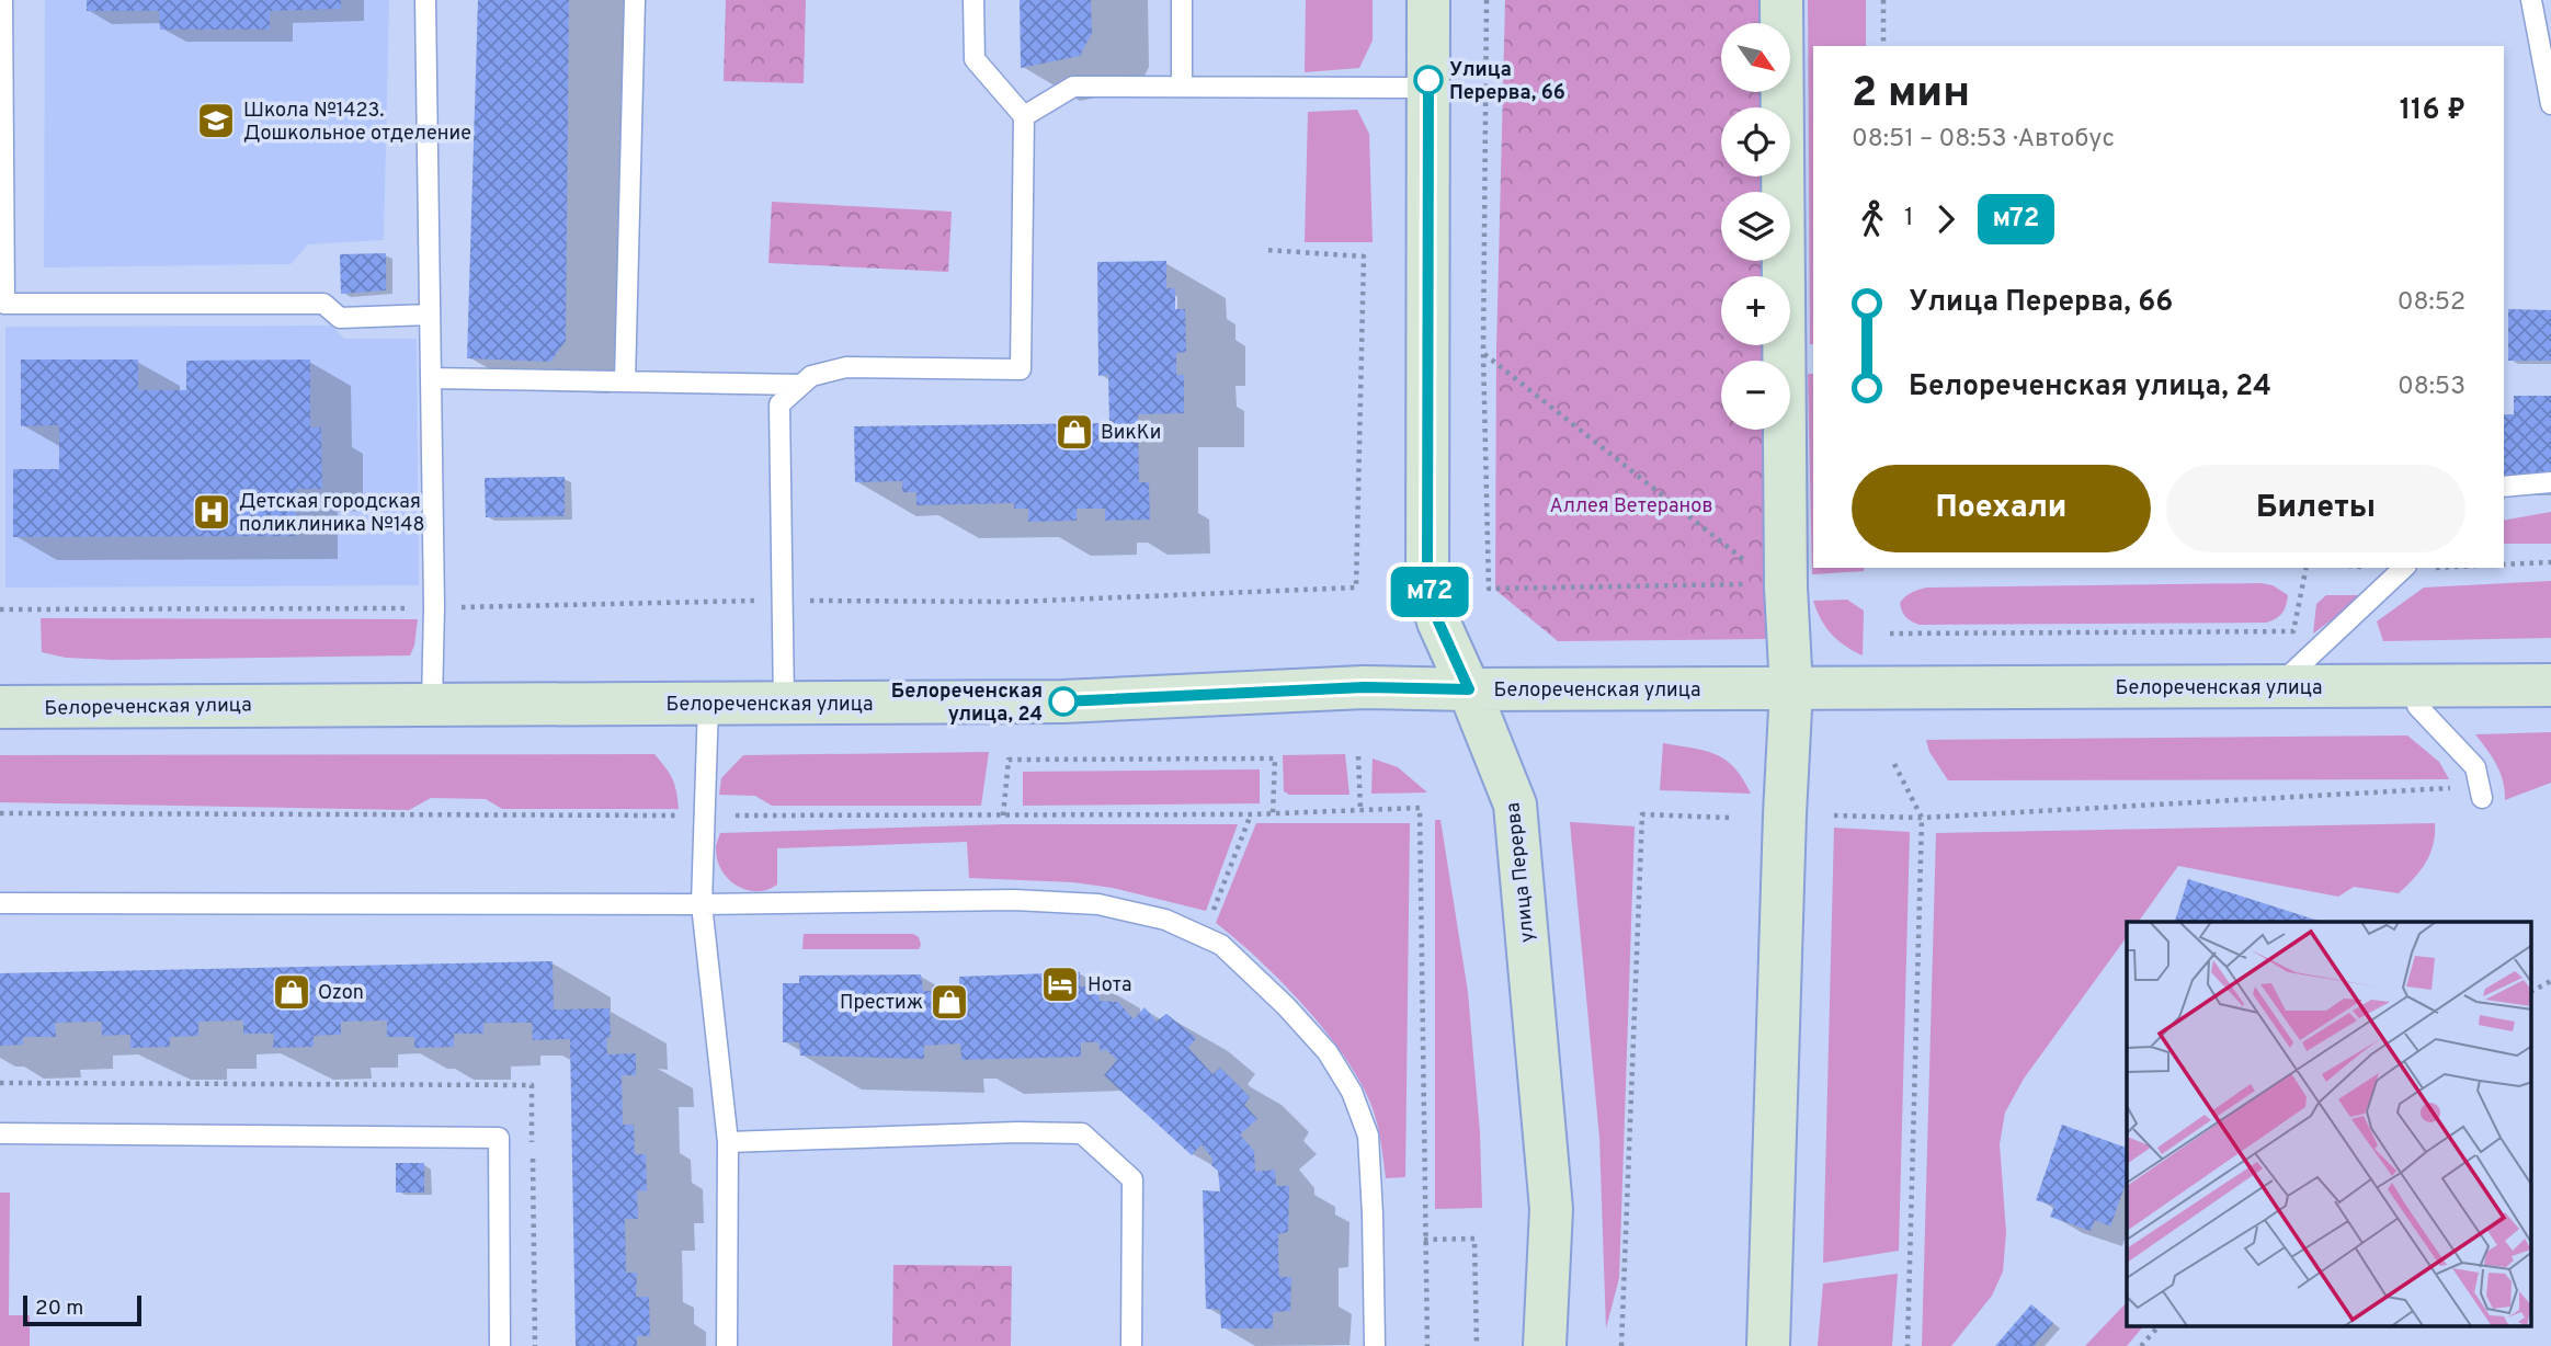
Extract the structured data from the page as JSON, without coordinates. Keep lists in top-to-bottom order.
{
  "streets": {
    "main road": ["Белореченская улица", "улица Перерва"]
  },
  "crossings": [
    ["Белореченская улица", "улица Перерва"]
  ],
  "parks": ["Аллея Ветеранов"],
  "places": {
    "other": ["Улица Перерва, 66", "Белореченская улица, 24"],
    "school or university": ["Школа №1423. Дошкольное отделение"],
    "shop": ["ВикКи", "Ozon", "Престиж"],
    "hospital": ["Детская городская поликлиника №148"],
    "hotel": ["Нота"]
  },
  "lines": ["bus line м72"],
  "scale_bar": "20 m",
  "north": "bottom right",
  "page": {
    "on_map": "м72",
    "map_buttons": ["+", "−"],
    "heading": ["2 мин", "08:51 – 08:53 · Автобус", "116 ₽"],
    "legs": ["1", "м72"],
    "list": [
      {
        "name": "Улица Перерва, 66",
        "value": "08:52"
      },
      {
        "name": "Белореченская улица, 24",
        "value": "08:53"
      }
    ],
    "buttons": ["Поехали", "Билеты"],
    "scale": "20 m"
  }
}
